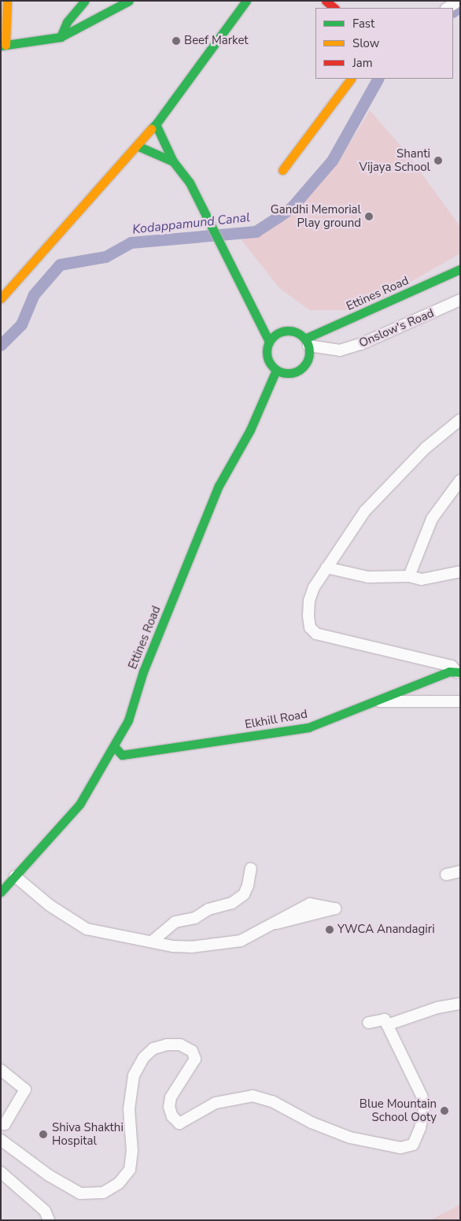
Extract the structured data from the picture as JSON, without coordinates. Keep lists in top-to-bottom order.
{
  "streets": {
    "main road": ["Ettines Road", "Elkhill Road"],
    "street": ["Onslow's Road"]
  },
  "crossings": [
    ["Ettines Road", "Onslow's Road"],
    ["Ettines Road", "Elkhill Road"]
  ],
  "water": ["Kodappamund Canal"],
  "places": [
    "Beef Market",
    "Shanti Vijaya School",
    "Gandhi Memorial Play ground",
    "YWCA Anandagiri",
    "Blue Mountain School Ooty",
    "Shiva Shakthi Hospital"
  ],
  "legend": ["Fast", "Slow", "Jam"]
}
